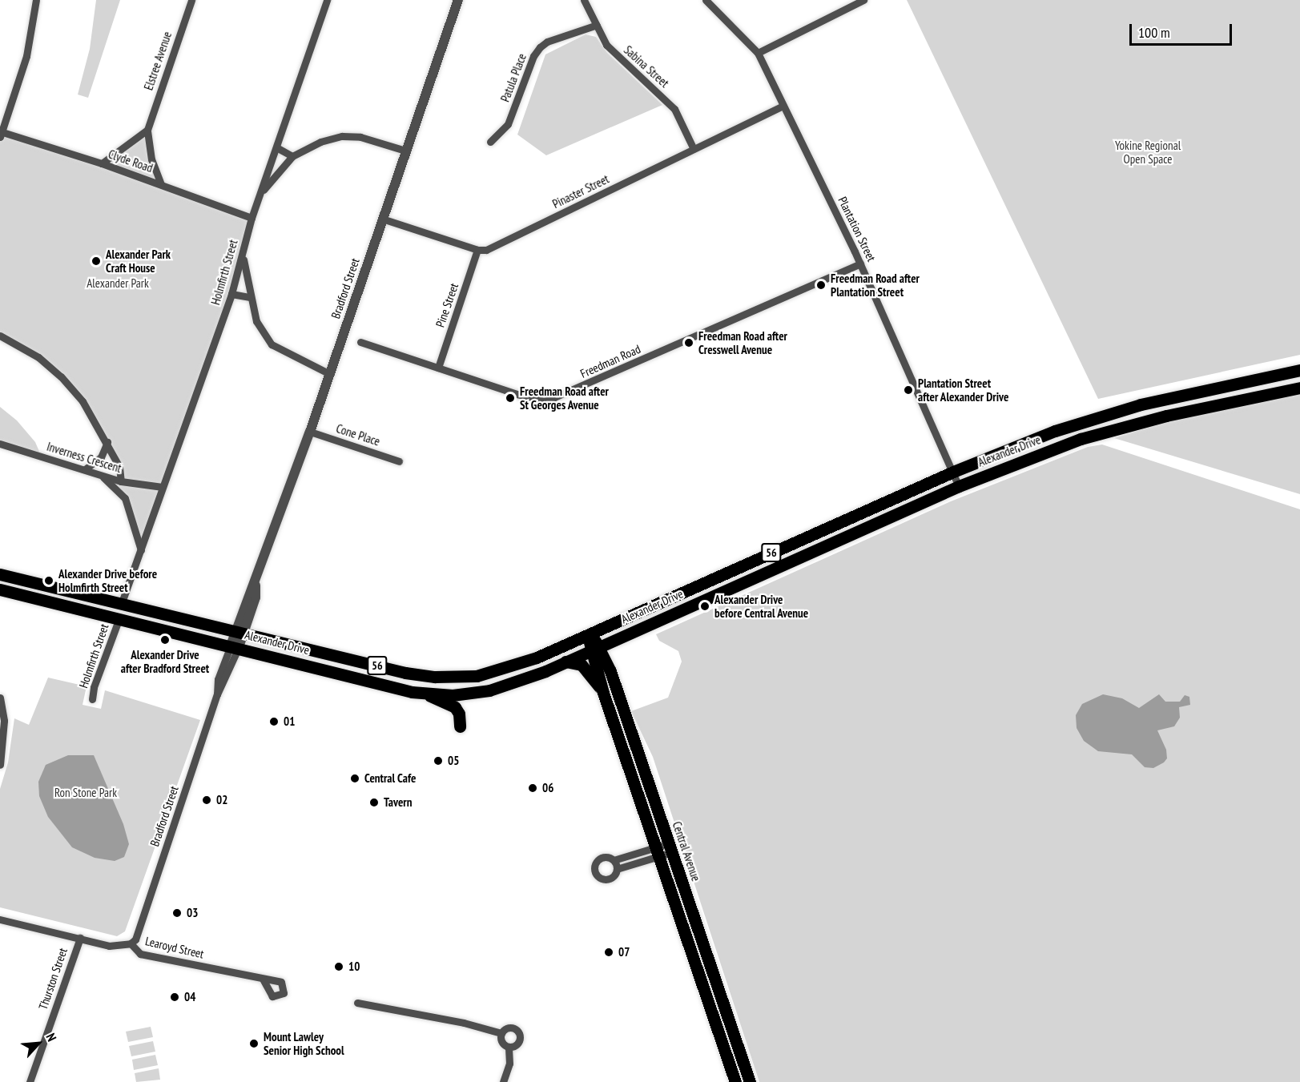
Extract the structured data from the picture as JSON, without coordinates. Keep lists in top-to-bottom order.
{
  "streets": {
    "main road": ["Alexander Drive", "56", "Central Avenue"],
    "street": [
      "Elstree Avenue",
      "Sabina Street",
      "Patula Place",
      "Clyde Road",
      "Pinaster Street",
      "Plantation Street",
      "Holmfirth Street",
      "Bradford Street",
      "Pine Street",
      "Freedman Road",
      "Cone Place",
      "Inverness Crescent",
      "Learoyd Street",
      "Thurston Street"
    ]
  },
  "crossings": [
    ["Elstree Avenue", "Clyde Road"],
    ["Sabina Street", "Patula Place"],
    ["Sabina Street", "Pinaster Street"],
    ["Clyde Road", "Holmfirth Street"],
    ["Pinaster Street", "Plantation Street"],
    ["Pinaster Street", "Pine Street"],
    ["Plantation Street", "Freedman Road"],
    ["Plantation Street", "Alexander Drive"],
    ["Holmfirth Street", "Alexander Drive"],
    ["Holmfirth Street", "Inverness Crescent"],
    ["Bradford Street", "Cone Place"],
    ["Bradford Street", "Alexander Drive"],
    ["Bradford Street", "Learoyd Street"],
    ["Pine Street", "Freedman Road"],
    ["Alexander Drive", "Central Avenue"],
    ["Learoyd Street", "Thurston Street"]
  ],
  "parks": ["Yokine Regional Open Space", "Alexander Park", "Ron Stone Park"],
  "places": [
    "Alexander Park Craft House",
    "Freedman Road after Plantation Street",
    "Freedman Road after Cresswell Avenue",
    "Plantation Street after Alexander Drive",
    "Freedman Road after St Georges Avenue",
    "Alexander Drive before Holmfirth Street",
    "Alexander Drive before Central Avenue",
    "Alexander Drive after Bradford Street",
    "01",
    "05",
    "Central Cafe",
    "06",
    "02",
    "Tavern",
    "03",
    "07",
    "10",
    "04",
    "Mount Lawley Senior High School"
  ],
  "scale_bar": "100 m",
  "north": "top right"
}
